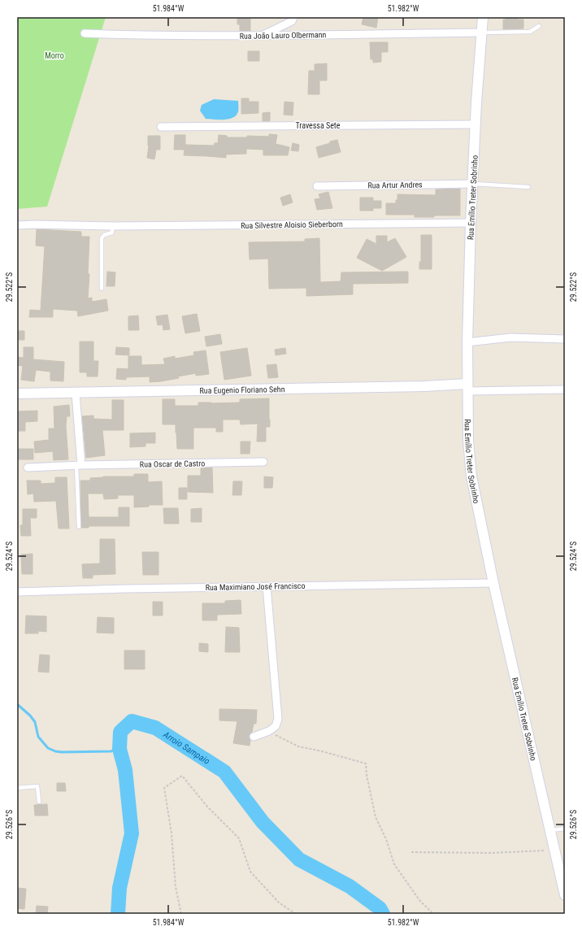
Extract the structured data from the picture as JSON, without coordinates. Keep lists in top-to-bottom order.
{
  "streets": {
    "main road": ["Rua Emílio Treter Sobrinho", "Rua Eugenio Floriano Sehn"],
    "street": [
      "Rua João Lauro Olbermann",
      "Travessa Sete",
      "Rua Artur Andres",
      "Rua Silvestre Aloisio Sieberborn",
      "Rua Oscar de Castro",
      "Rua Maximiano José Francisco"
    ]
  },
  "crossings": [
    ["Rua João Lauro Olbermann", "Rua Emílio Treter Sobrinho"],
    ["Travessa Sete", "Rua Emílio Treter Sobrinho"],
    ["Rua Artur Andres", "Rua Emílio Treter Sobrinho"],
    ["Rua Emílio Treter Sobrinho", "Rua Silvestre Aloisio Sieberborn"],
    ["Rua Emílio Treter Sobrinho", "Rua Eugenio Floriano Sehn"],
    ["Rua Emílio Treter Sobrinho", "Rua Maximiano José Francisco"]
  ],
  "water": ["Arroio Sampaio"],
  "parks": ["Morro"],
  "coordinates": [
    "51.984°W",
    "51.982°W",
    "29.522°S",
    "29.524°S",
    "29.526°S"
  ]
}
